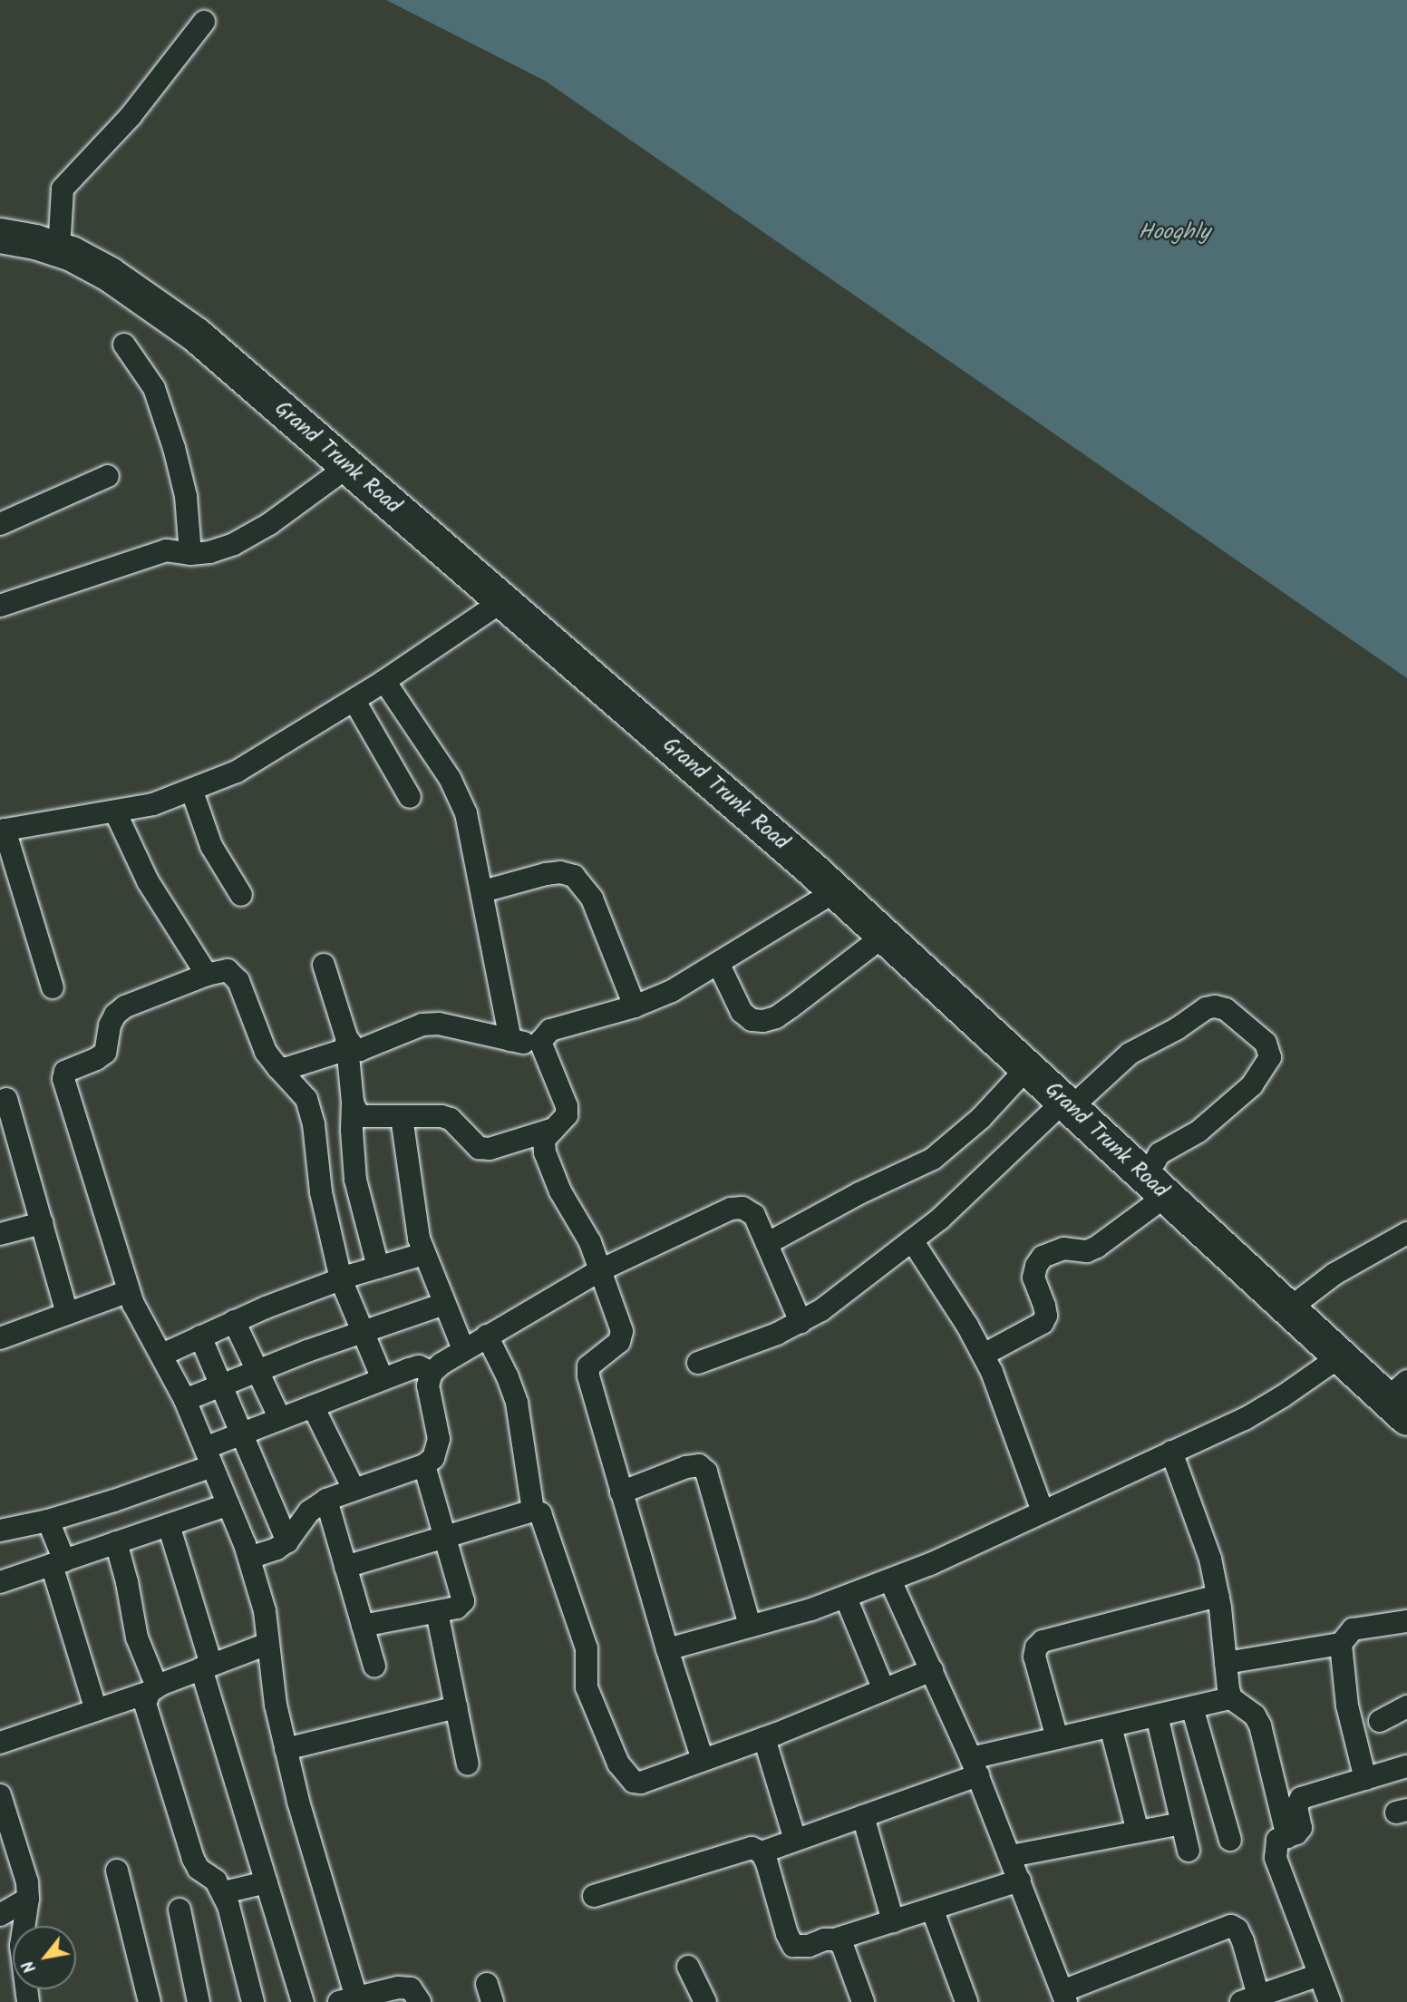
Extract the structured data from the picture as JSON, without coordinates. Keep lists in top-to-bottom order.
{
  "streets": {
    "main road": ["Grand Trunk Road"]
  },
  "water": ["Hooghly"],
  "north": "bottom left"
}
